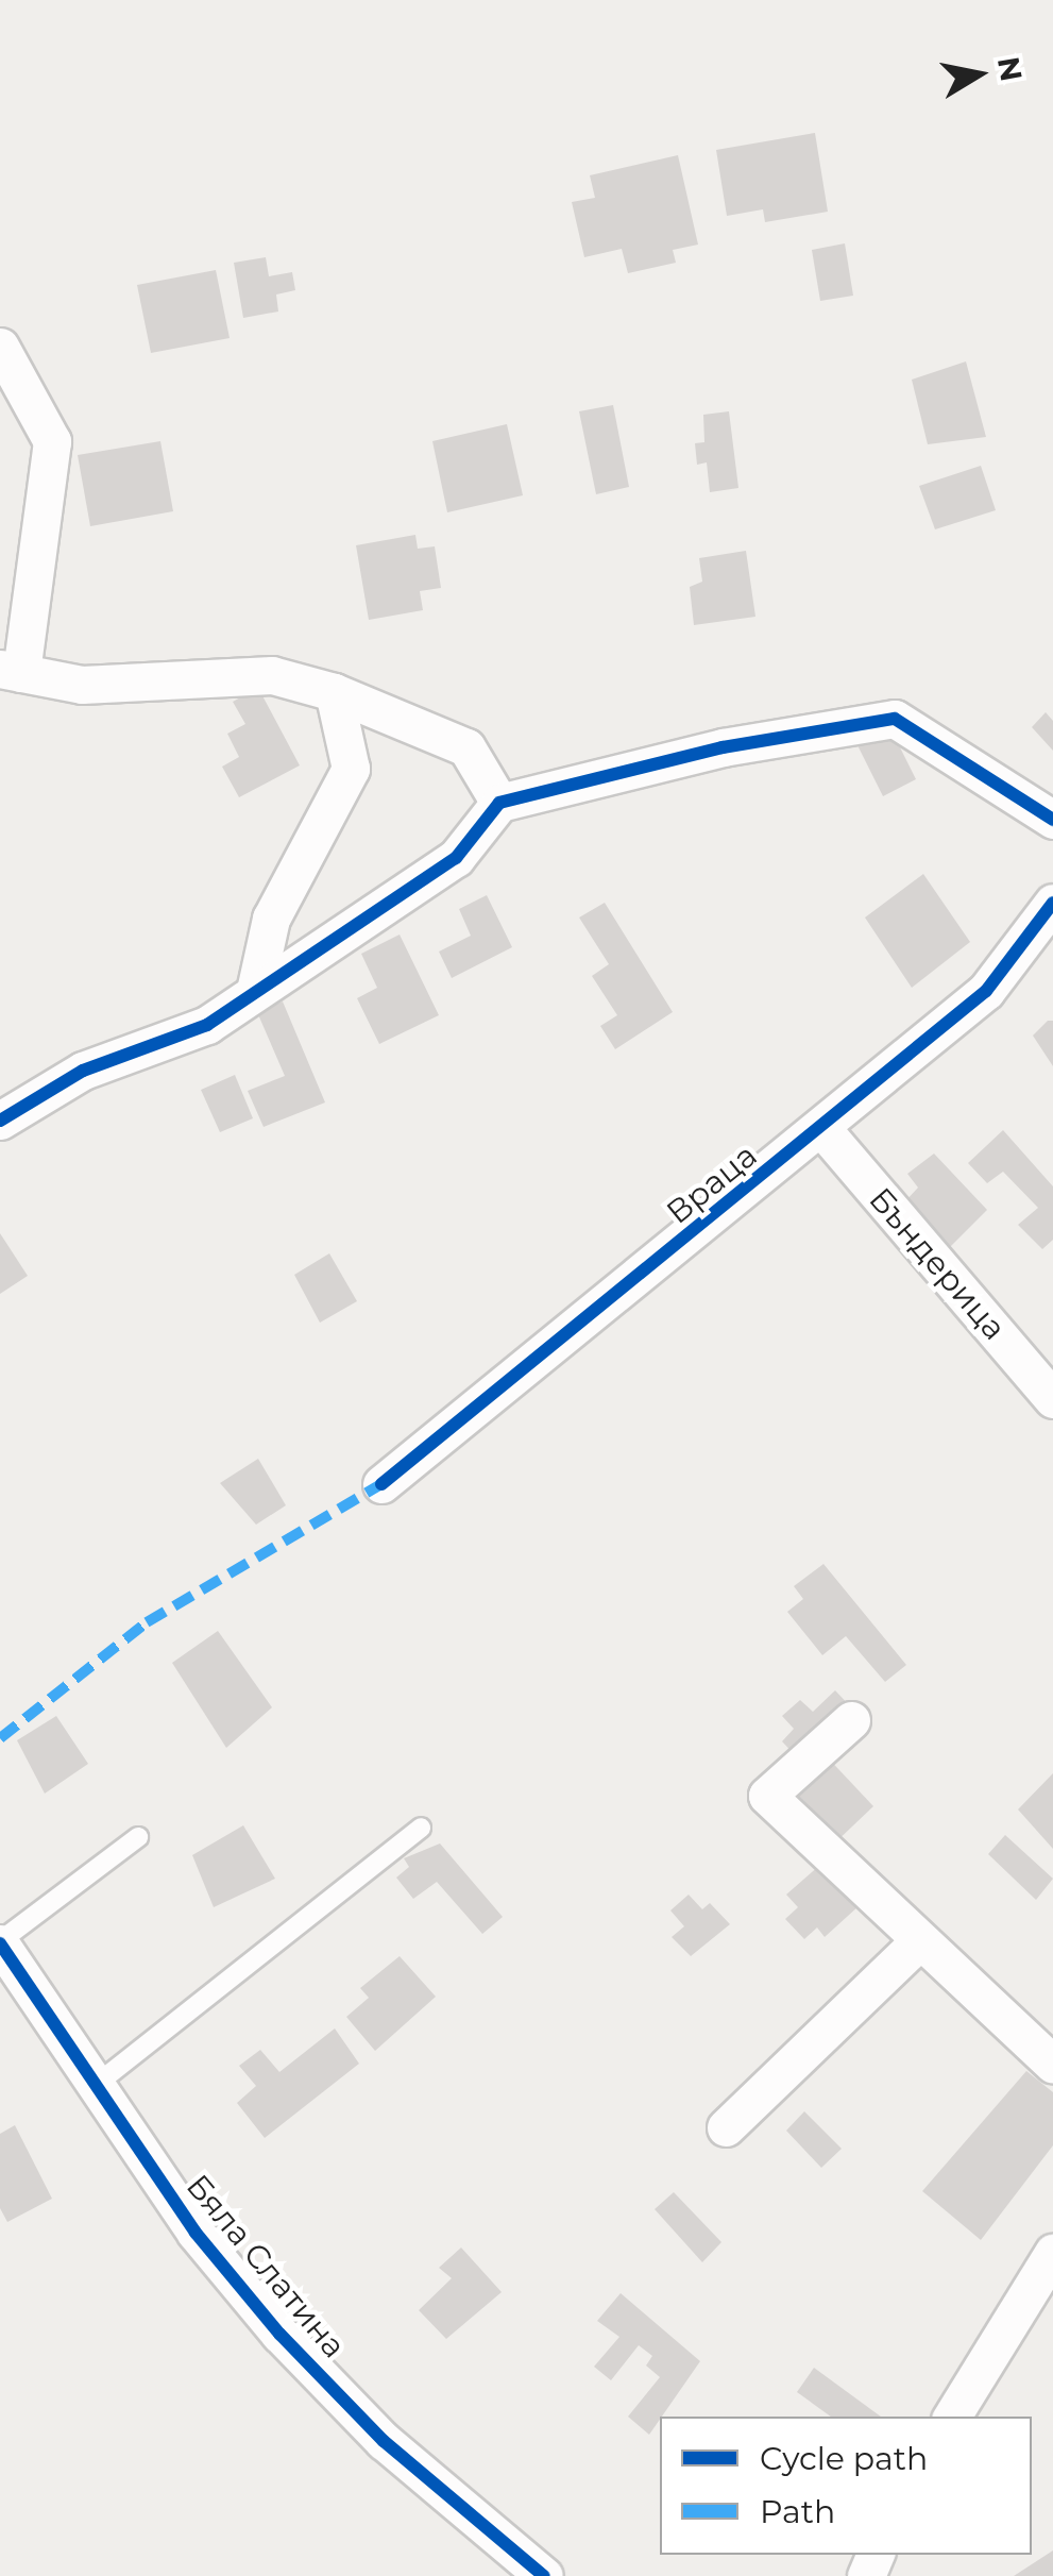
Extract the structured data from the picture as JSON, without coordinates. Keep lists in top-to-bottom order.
{
  "streets": {
    "street": ["Враца", "Бъндерица", "Бяла Слатина"]
  },
  "crossings": [
    ["Враца", "Бъндерица"]
  ],
  "legend": ["Cycle path", "Path"],
  "north": "right"
}
